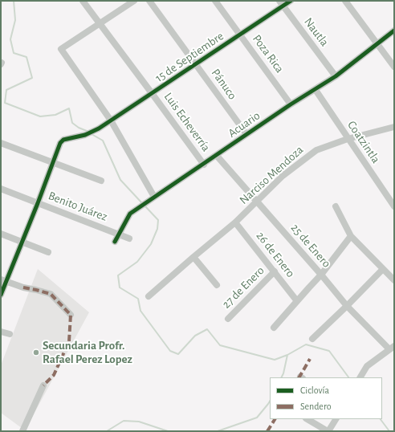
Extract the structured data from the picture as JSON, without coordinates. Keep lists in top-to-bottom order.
{
  "streets": {
    "street": [
      "Nautla",
      "Poza Rica",
      "15 de Septiembre",
      "Pánuco",
      "Luis Echeverría",
      "Acuario",
      "Coatzintla",
      "Narciso Mendoza",
      "Benito Juárez",
      "25 de Enero",
      "26 de Enero",
      "27 de Enero"
    ]
  },
  "crossings": [
    ["Nautla", "15 de Septiembre"],
    ["Nautla", "Acuario"],
    ["Poza Rica", "15 de Septiembre"],
    ["Poza Rica", "Acuario"],
    ["15 de Septiembre", "Pánuco"],
    ["15 de Septiembre", "Luis Echeverría"],
    ["Pánuco", "Acuario"],
    ["Luis Echeverría", "Acuario"],
    ["Acuario", "Coatzintla"],
    ["Acuario", "Benito Juárez"],
    ["Acuario", "25 de Enero"],
    ["Coatzintla", "Narciso Mendoza"],
    ["Narciso Mendoza", "25 de Enero"],
    ["Narciso Mendoza", "26 de Enero"],
    ["26 de Enero", "27 de Enero"]
  ],
  "places": ["Secundaria Profr. Rafael Perez Lopez"],
  "legend": ["Ciclovía", "Sendero"]
}
